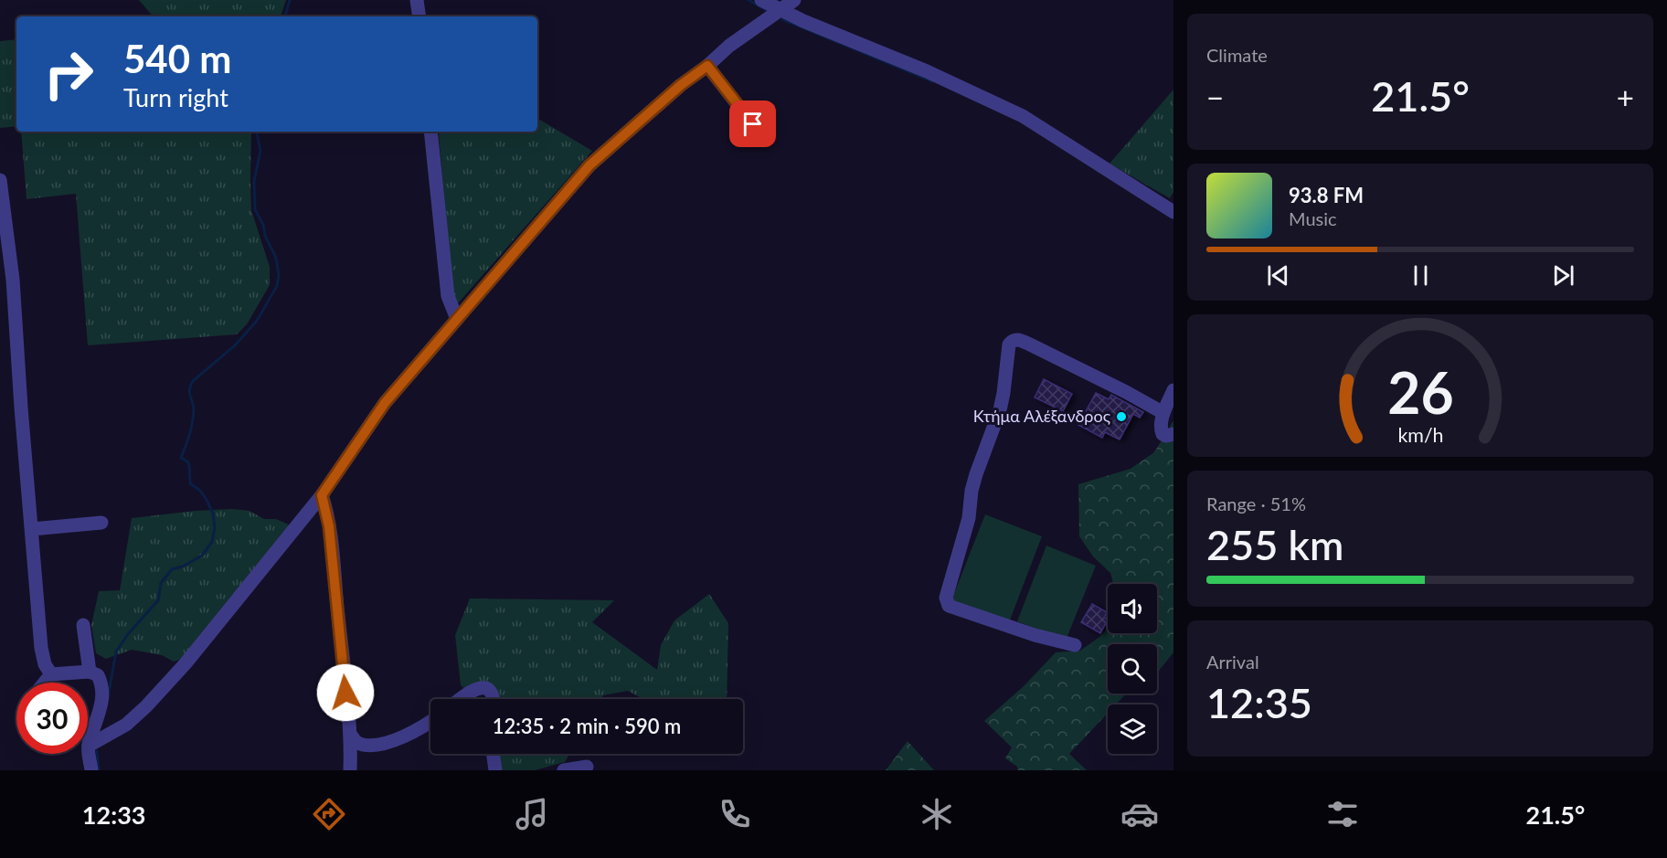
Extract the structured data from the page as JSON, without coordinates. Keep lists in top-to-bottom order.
{
  "places": ["Κτήμα Αλέξανδρος"],
  "page": {
    "tile": [
      "Climate",
      ["Range · 51%", "255 km"],
      ["Arrival", "12:35"]
    ],
    "turn": ["540 m", "Turn right"],
    "heat": ["−", "21.5°", "+"],
    "song": ["93.8 FM", "Music"],
    "limit": "30",
    "trip": "12:35 · 2 min · 590 m",
    "tabs": ["12:33", "21.5°"],
    "gauge": ["26", "km/h"]
  }
}
